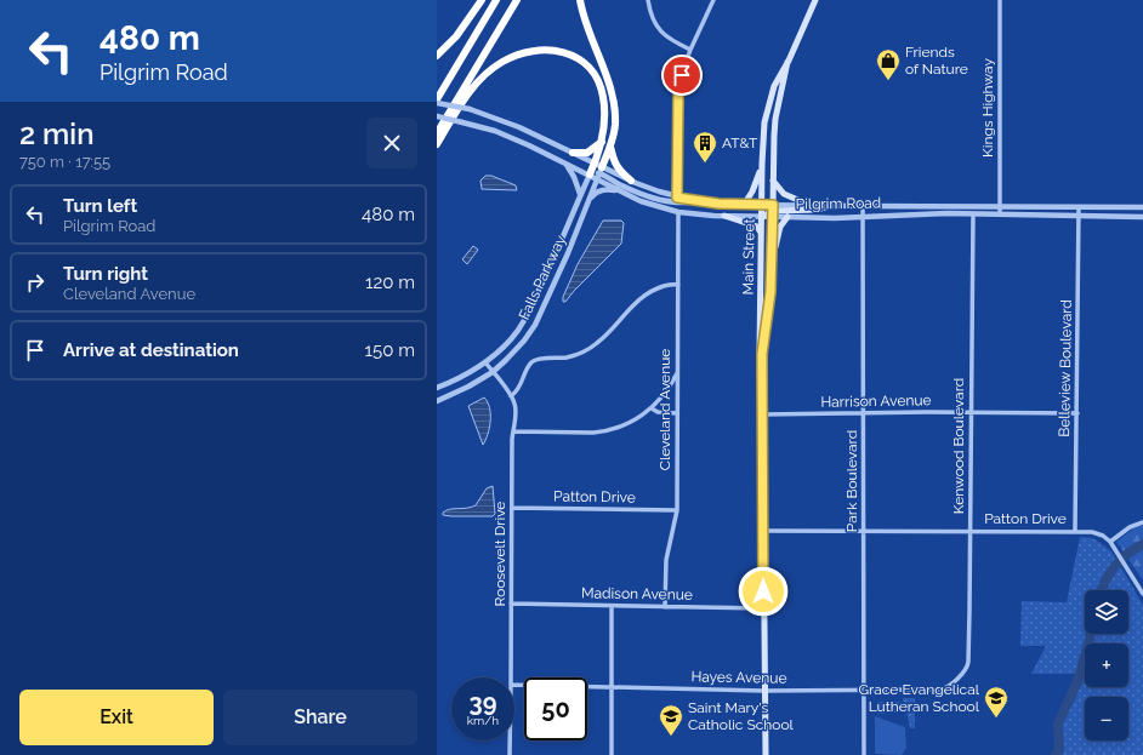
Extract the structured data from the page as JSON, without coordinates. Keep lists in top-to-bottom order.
{
  "streets": {
    "main road": ["Main Street"],
    "street": [
      "Kings Highway",
      "Pilgrim Road",
      "Falls Parkway",
      "Belleview Boulevard",
      "Harrison Avenue",
      "Cleveland Avenue",
      "Kenwood Boulevard",
      "Park Boulevard",
      "Patton Drive",
      "Roosevelt Drive",
      "Madison Avenue",
      "Hayes Avenue"
    ]
  },
  "crossings": [
    ["Kings Highway", "Pilgrim Road"],
    ["Pilgrim Road", "Main Street"],
    ["Pilgrim Road", "Falls Parkway"],
    ["Pilgrim Road", "Belleview Boulevard"],
    ["Pilgrim Road", "Cleveland Avenue"],
    ["Pilgrim Road", "Kenwood Boulevard"],
    ["Pilgrim Road", "Park Boulevard"],
    ["Main Street", "Harrison Avenue"],
    ["Main Street", "Patton Drive"],
    ["Main Street", "Madison Avenue"],
    ["Main Street", "Hayes Avenue"],
    ["Falls Parkway", "Roosevelt Drive"],
    ["Belleview Boulevard", "Harrison Avenue"],
    ["Belleview Boulevard", "Patton Drive"],
    ["Harrison Avenue", "Kenwood Boulevard"],
    ["Harrison Avenue", "Park Boulevard"],
    ["Cleveland Avenue", "Patton Drive"],
    ["Cleveland Avenue", "Madison Avenue"],
    ["Kenwood Boulevard", "Patton Drive"],
    ["Kenwood Boulevard", "Hayes Avenue"],
    ["Park Boulevard", "Patton Drive"],
    ["Park Boulevard", "Hayes Avenue"],
    ["Patton Drive", "Roosevelt Drive"],
    ["Roosevelt Drive", "Madison Avenue"]
  ],
  "places": {
    "shop": ["Friends of Nature"],
    "building": ["AT&T"],
    "school or university": ["Grace Evangelical Lutheran School", "Saint Mary's Catholic School"]
  },
  "page": {
    "turn": ["480 m", "Pilgrim Road"],
    "heading": ["2 min", "750 m · 17:55"],
    "list": [
      {
        "name": "Turn left",
        "note": "Pilgrim Road",
        "value": "480 m"
      },
      {
        "name": "Turn right",
        "note": "Cleveland Avenue",
        "value": "120 m"
      },
      {
        "name": "Arrive at destination",
        "value": "150 m"
      }
    ],
    "map_buttons": ["+", "−"],
    "speed": "39 km/h",
    "limit": "50",
    "buttons": ["Exit", "Share"]
  }
}
